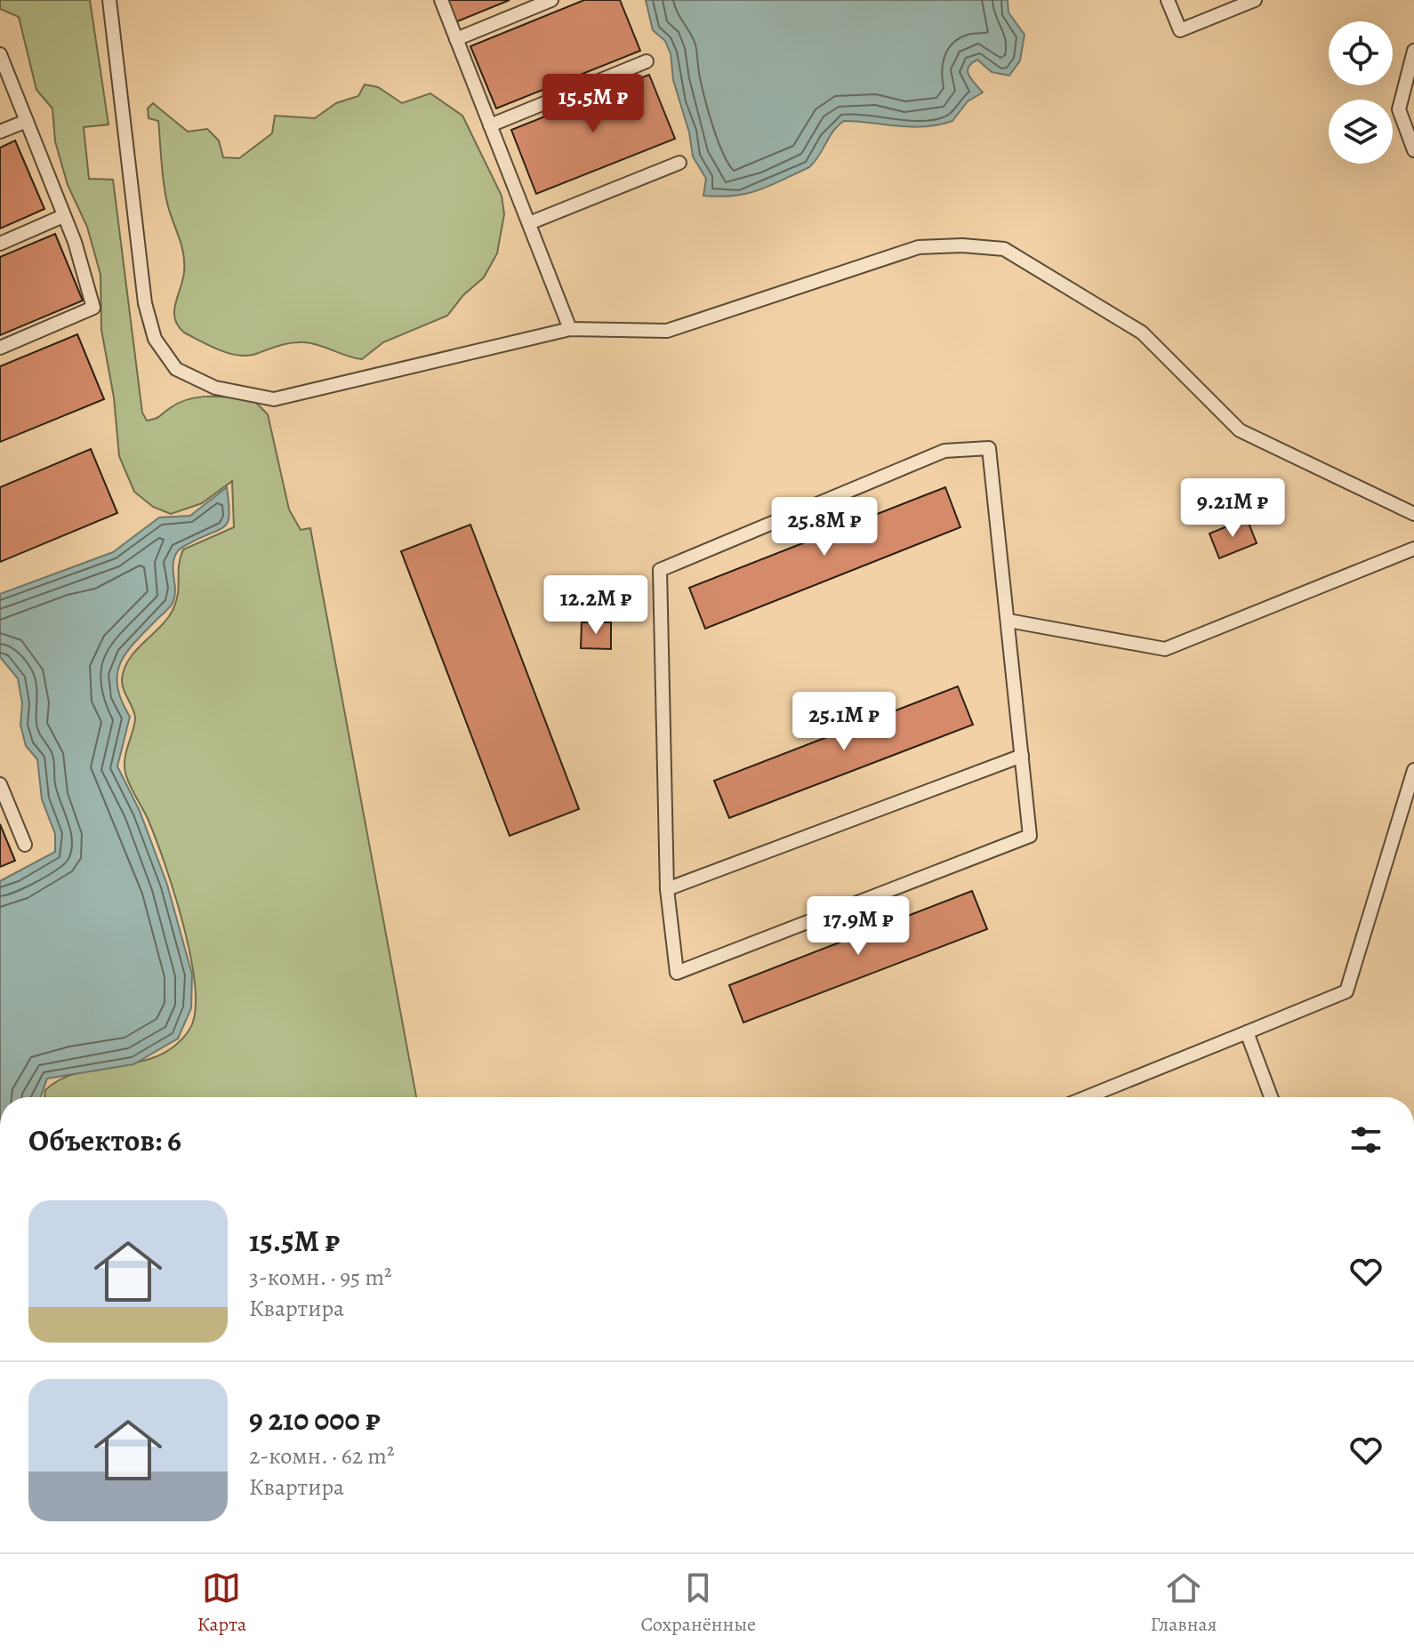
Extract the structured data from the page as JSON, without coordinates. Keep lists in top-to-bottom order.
{
  "page": {
    "price": [
      "15.5M ₽",
      "9.21M ₽",
      "25.8M ₽",
      "12.2M ₽",
      "25.1M ₽",
      "17.9M ₽"
    ],
    "heading": "Объектов: 6",
    "list": [
      {
        "name": "15.5M ₽",
        "note": "3-комн. · 95 m² · Квартира"
      },
      {
        "name": "9 210 000 ₽",
        "note": "2-комн. · 62 m² · Квартира"
      }
    ],
    "tabs": ["Карта", "Сохранённые", "Главная"]
  }
}
